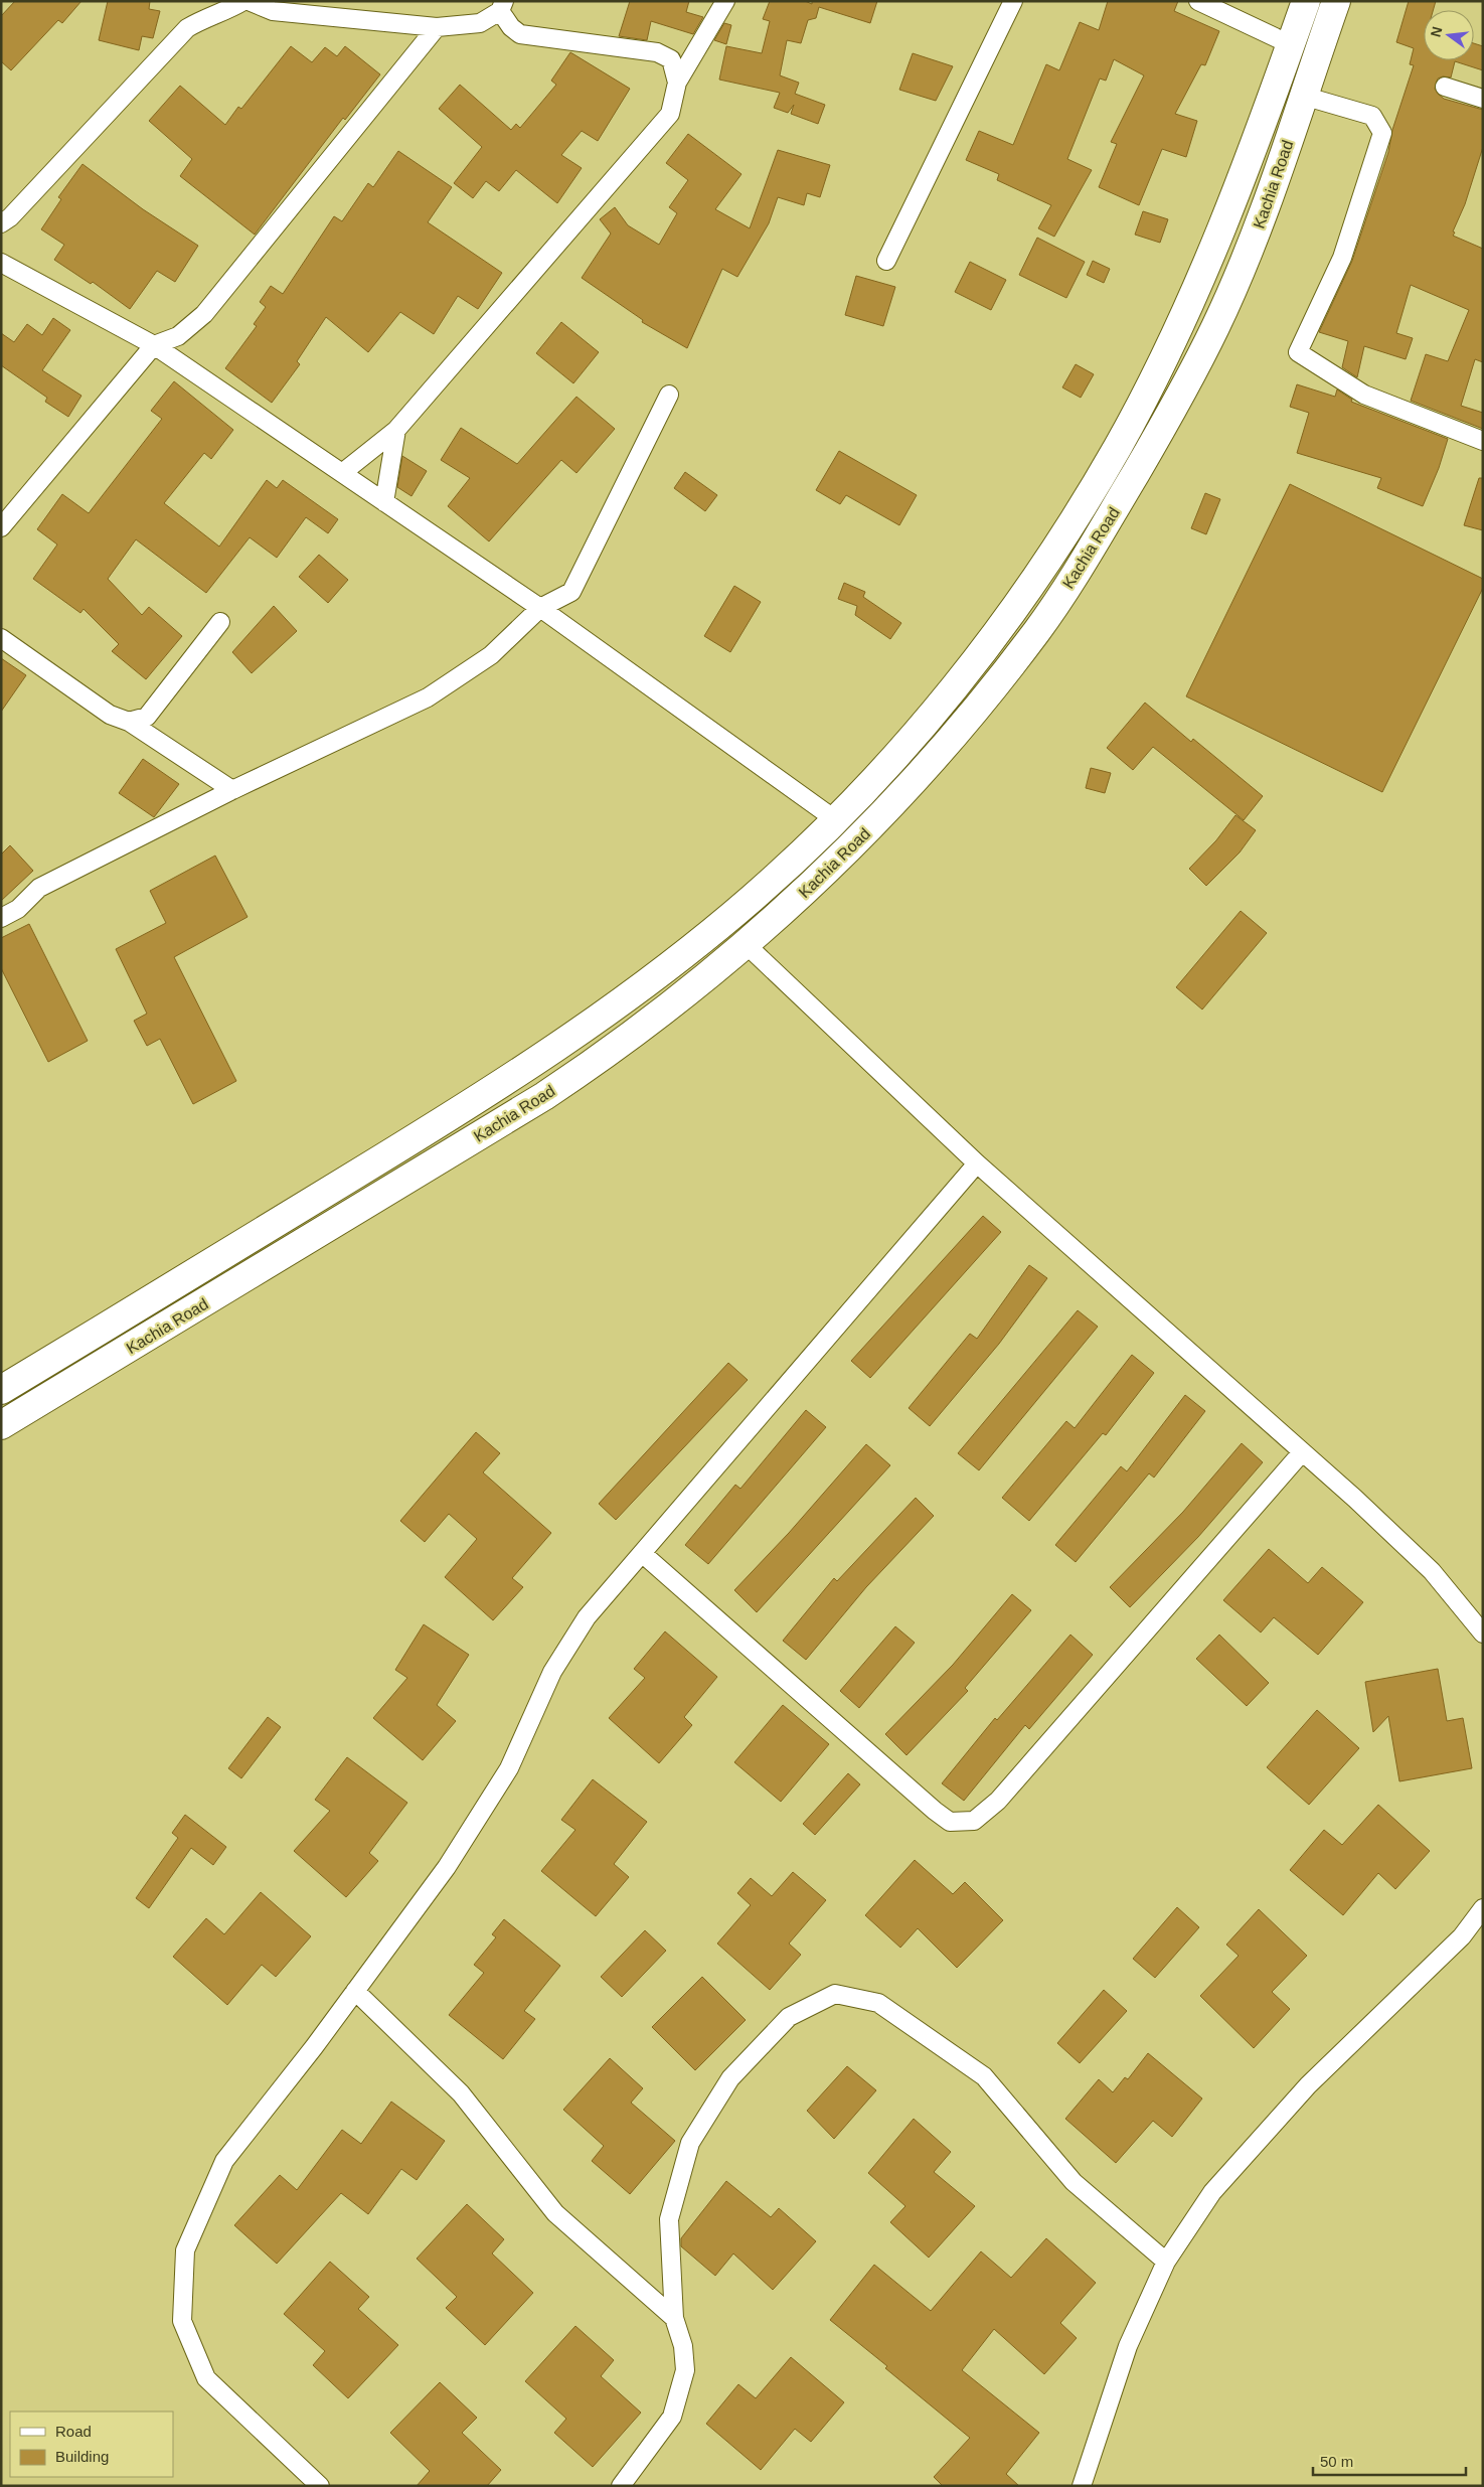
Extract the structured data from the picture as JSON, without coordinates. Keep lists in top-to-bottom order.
{
  "streets": {
    "highway": ["Kachia Road"]
  },
  "legend": ["Road", "Building"],
  "scale_bar": "50 m",
  "north": "left"
}
